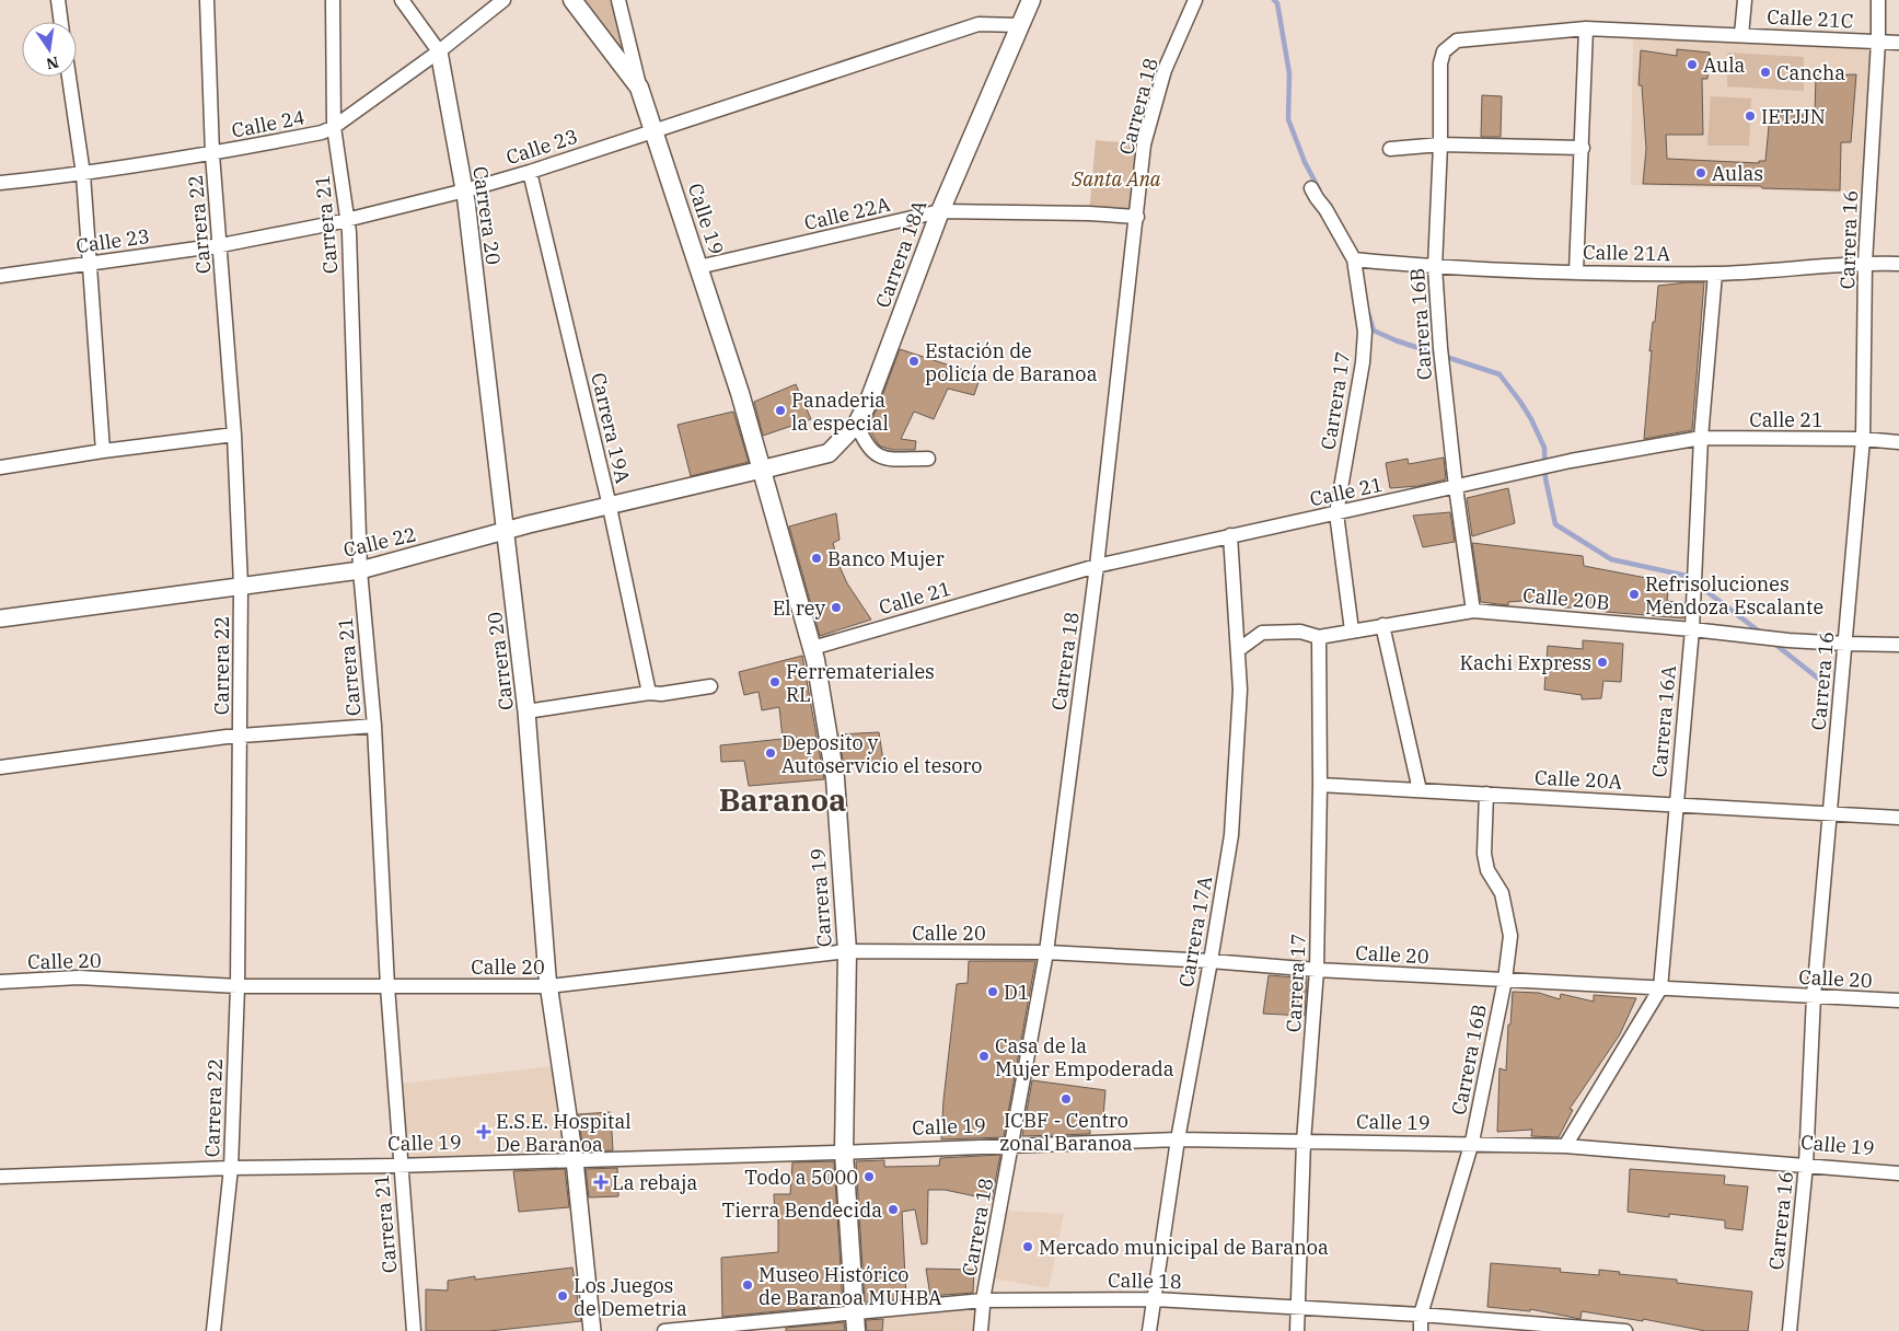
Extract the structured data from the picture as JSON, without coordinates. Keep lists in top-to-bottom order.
{
  "streets": {
    "main road": ["Calle 19", "Carrera 18A", "Carrera 19"],
    "street": [
      "Calle 21C",
      "Carrera 18",
      "Calle 24",
      "Calle 23",
      "Calle 22A",
      "Carrera 20",
      "Carrera 22",
      "Carrera 21",
      "Carrera 16",
      "Calle 21A",
      "Carrera 16B",
      "Carrera 17",
      "Calle 21",
      "Carrera 19A",
      "Calle 22",
      "Calle 20B",
      "Carrera 16A",
      "Calle 20A",
      "Carrera 17A",
      "Calle 20",
      "Calle 18"
    ]
  },
  "crossings": [
    ["Calle 21C", "Carrera 16"],
    ["Calle 21C", "Carrera 16B"],
    ["Carrera 18", "Calle 22A"],
    ["Carrera 18", "Calle 19"],
    ["Carrera 18", "Calle 21"],
    ["Carrera 18", "Calle 20"],
    ["Carrera 18", "Calle 18"],
    ["Calle 24", "Carrera 20"],
    ["Calle 24", "Carrera 22"],
    ["Calle 24", "Carrera 21"],
    ["Calle 23", "Carrera 20"],
    ["Calle 23", "Calle 19"],
    ["Calle 23", "Carrera 22"],
    ["Calle 23", "Carrera 21"],
    ["Calle 23", "Carrera 18A"],
    ["Calle 23", "Carrera 19A"],
    ["Calle 22A", "Calle 19"],
    ["Calle 22A", "Carrera 18A"],
    ["Carrera 20", "Calle 19"],
    ["Carrera 20", "Calle 22"],
    ["Carrera 20", "Calle 20"],
    ["Calle 19", "Carrera 22"],
    ["Calle 19", "Carrera 21"],
    ["Calle 19", "Carrera 16"],
    ["Calle 19", "Carrera 18A"],
    ["Calle 19", "Carrera 16B"],
    ["Calle 19", "Carrera 17"],
    ["Calle 19", "Calle 22"],
    ["Calle 19", "Carrera 16A"],
    ["Calle 19", "Carrera 19"],
    ["Calle 19", "Carrera 17A"],
    ["Carrera 22", "Calle 22"],
    ["Carrera 22", "Calle 20"],
    ["Carrera 21", "Calle 22"],
    ["Carrera 21", "Calle 20"],
    ["Carrera 16", "Calle 21A"],
    ["Carrera 16", "Calle 21"],
    ["Carrera 16", "Calle 20B"],
    ["Carrera 16", "Calle 20A"],
    ["Carrera 16", "Calle 20"],
    ["Calle 21A", "Carrera 16B"],
    ["Calle 21A", "Carrera 17"],
    ["Calle 21A", "Carrera 16A"],
    ["Carrera 18A", "Calle 22"],
    ["Carrera 18A", "Carrera 19"],
    ["Carrera 16B", "Calle 21"],
    ["Carrera 16B", "Calle 20B"],
    ["Carrera 16B", "Calle 20A"],
    ["Carrera 16B", "Calle 20"],
    ["Carrera 16B", "Calle 18"],
    ["Carrera 17", "Calle 21"],
    ["Carrera 17", "Calle 20B"],
    ["Carrera 17", "Calle 20A"],
    ["Carrera 17", "Calle 20"],
    ["Carrera 17", "Calle 18"],
    ["Calle 21", "Carrera 16A"],
    ["Calle 21", "Carrera 19"],
    ["Calle 21", "Carrera 17A"],
    ["Carrera 19A", "Calle 22"],
    ["Calle 22", "Carrera 19"],
    ["Calle 20B", "Carrera 16A"],
    ["Calle 20B", "Carrera 17A"],
    ["Carrera 16A", "Calle 20A"],
    ["Carrera 16A", "Calle 20"],
    ["Carrera 19", "Calle 20"],
    ["Carrera 19", "Calle 18"],
    ["Carrera 17A", "Calle 20"],
    ["Carrera 17A", "Calle 18"]
  ],
  "districts": ["Baranoa"],
  "parks": ["Santa Ana"],
  "places": {
    "other": [
      "Aula",
      "Cancha",
      "IETJJN",
      "Aulas",
      "Estación de policía de Baranoa",
      "Panaderia la especial",
      "Banco Mujer",
      "Refrisoluciones Mendoza Escalante",
      "El rey",
      "Kachi Express",
      "Ferremateriales RL",
      "Deposito y Autoservicio el tesoro",
      "D1",
      "Casa de la Mujer Empoderada",
      "ICBF - Centro zonal Baranoa",
      "Todo a 5000",
      "Tierra Bendecida",
      "Mercado municipal de Baranoa",
      "Museo Histórico de Baranoa MUHBA",
      "Los Juegos de Demetria"
    ],
    "health": ["E.S.E. Hospital De Baranoa", "La rebaja"]
  },
  "north": "bottom"
}
